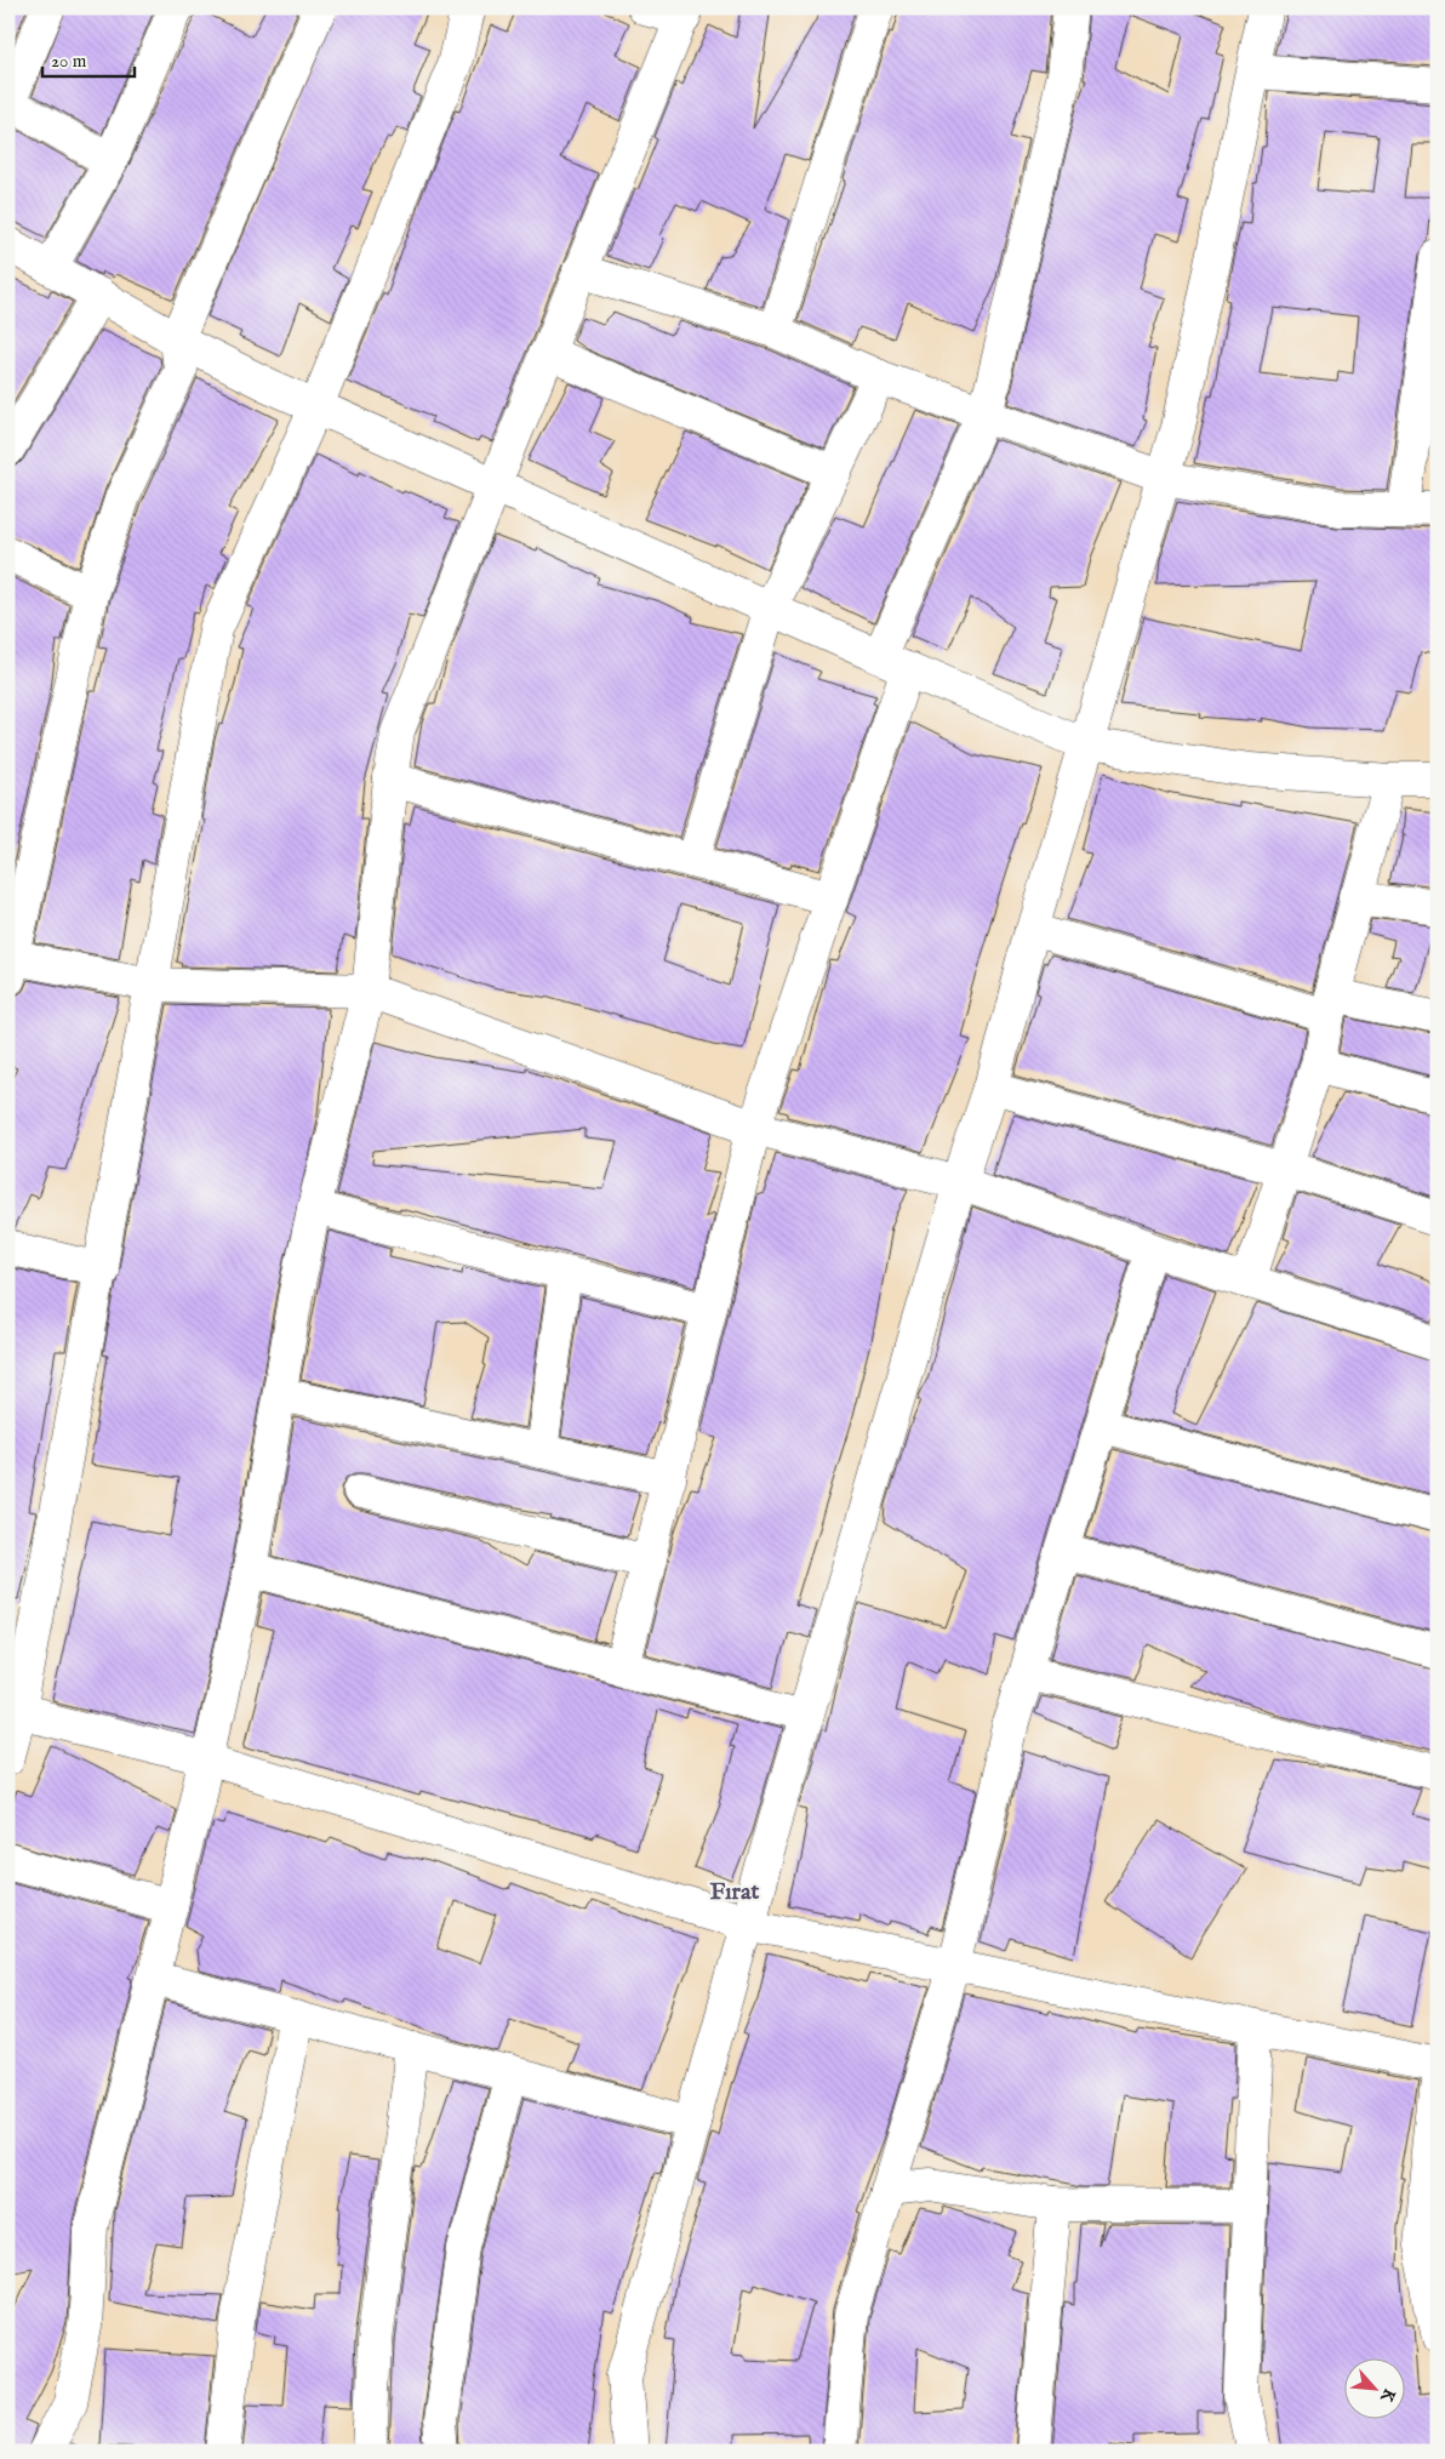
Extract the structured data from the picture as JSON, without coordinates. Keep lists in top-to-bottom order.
{
  "districts": ["Fırat"],
  "scale_bar": "20 m",
  "north": "bottom right"
}
